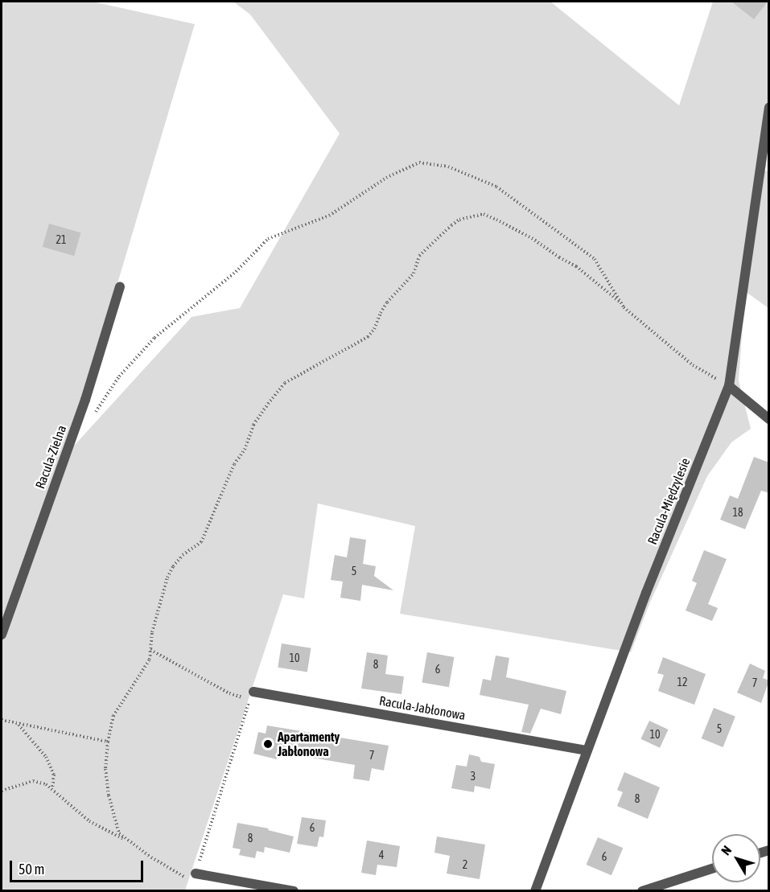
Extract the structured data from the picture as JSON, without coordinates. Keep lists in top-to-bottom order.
{
  "streets": {
    "street": ["Racula-Zielna", "Racula-Międzylesie", "Racula-Jabłonowa"]
  },
  "crossings": [
    ["Racula-Międzylesie", "Racula-Jabłonowa"]
  ],
  "places": ["Apartamenty Jabłonowa"],
  "house_numbers": [
    "21",
    "18",
    "5",
    "10",
    "8",
    "6",
    "12",
    "7",
    "5",
    "10",
    "7",
    "3",
    "8",
    "6",
    "8",
    "4",
    "6",
    "2"
  ],
  "scale_bar": "50 m",
  "north": "top left"
}
